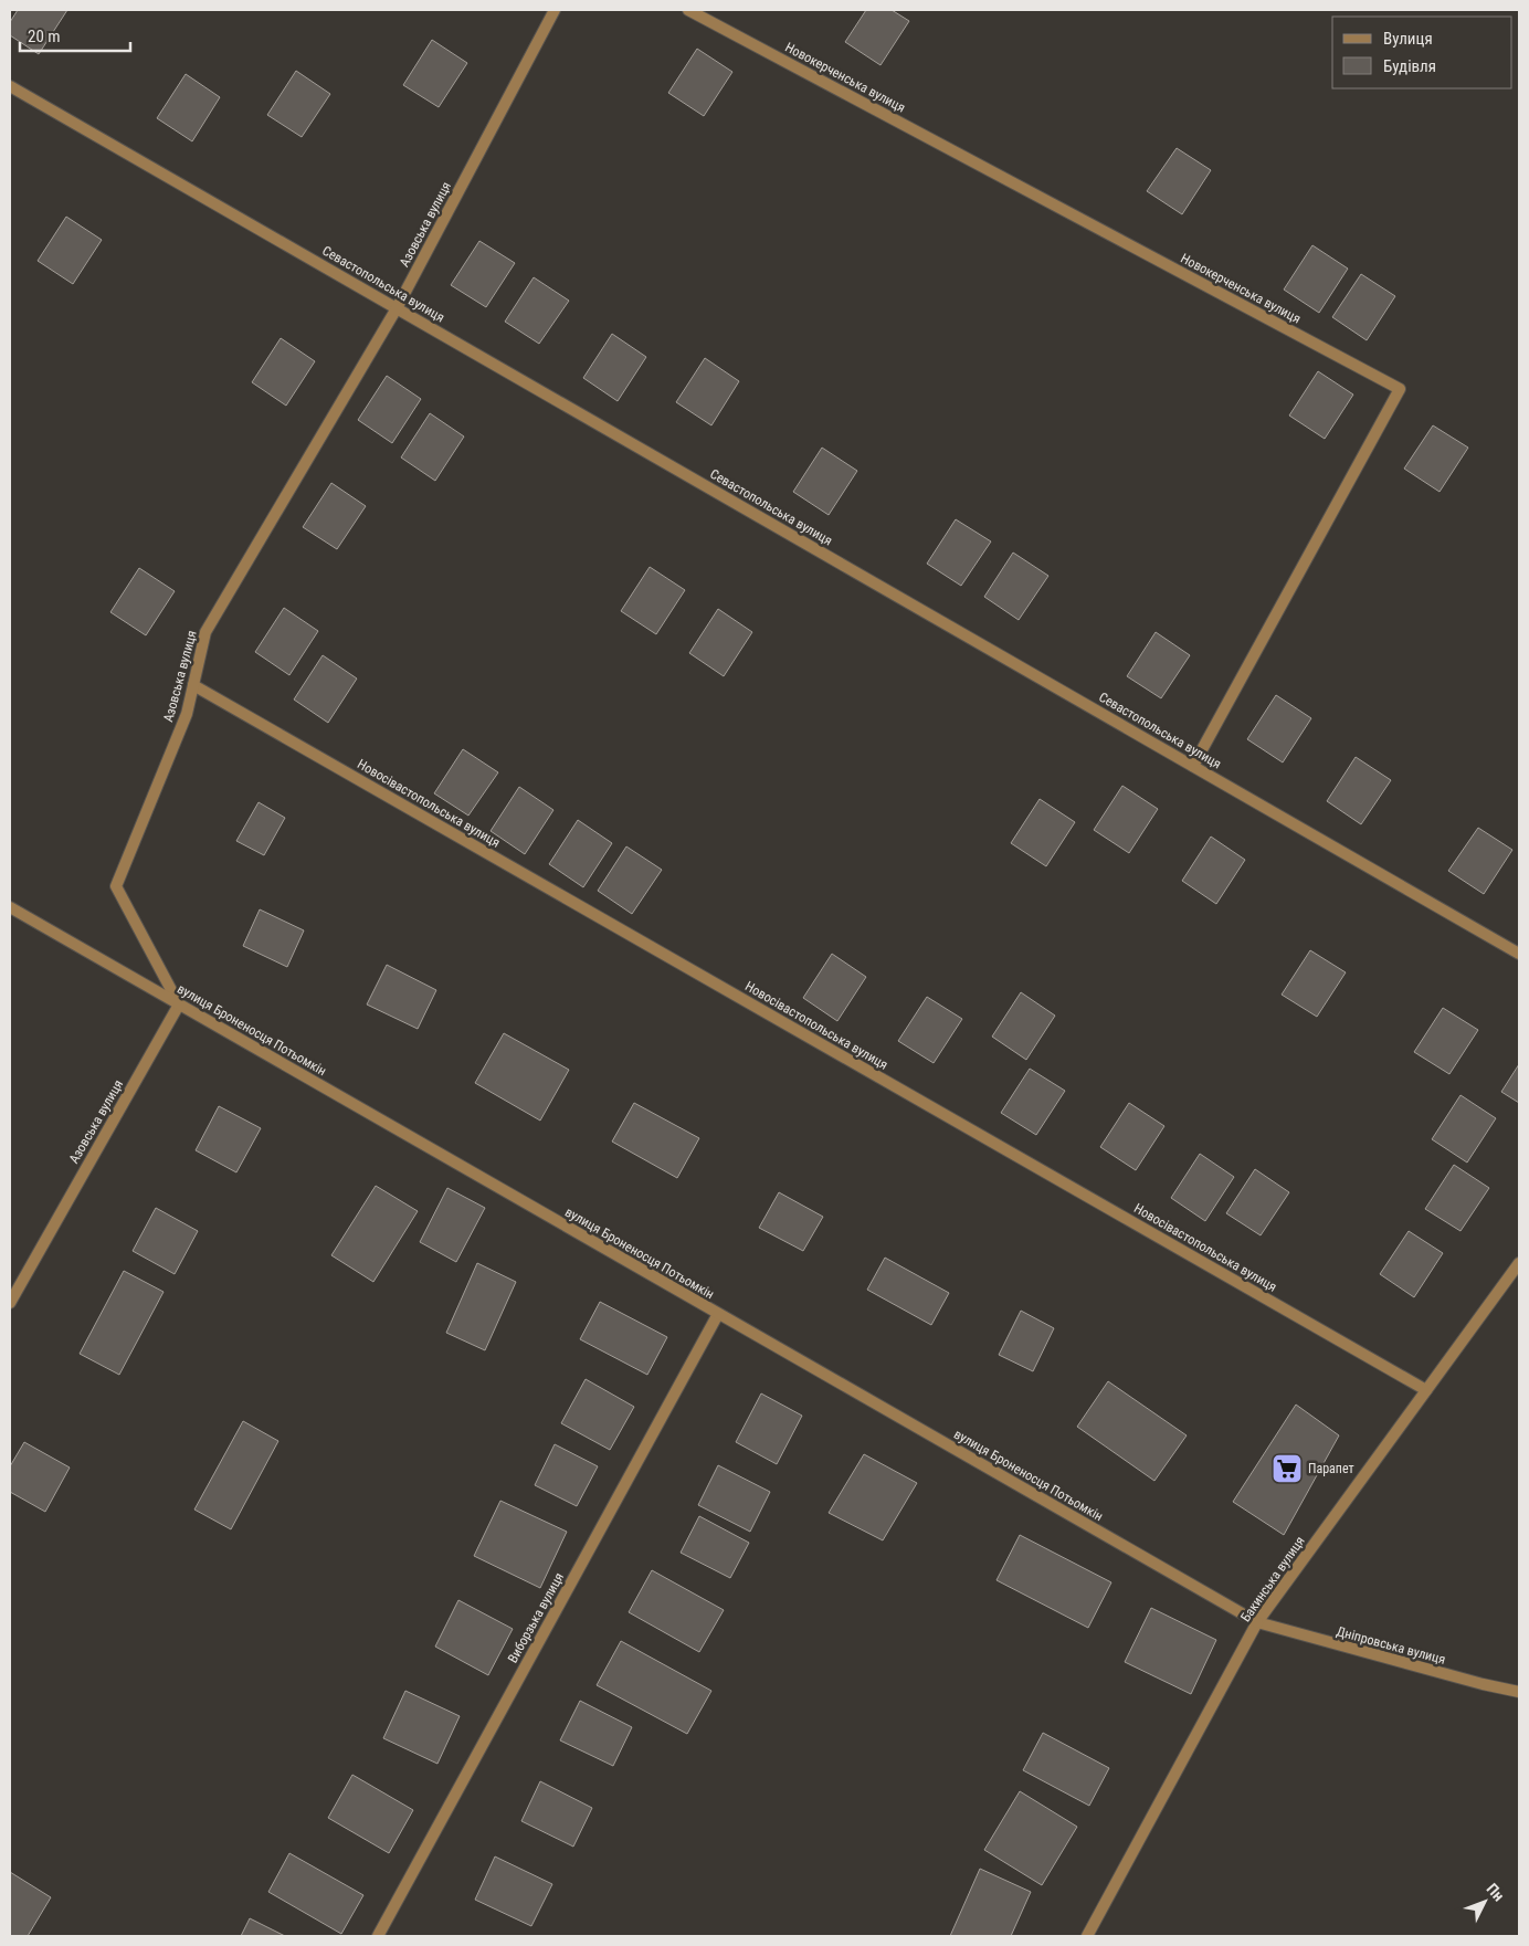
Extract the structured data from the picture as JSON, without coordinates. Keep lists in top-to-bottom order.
{
  "streets": {
    "street": [
      "Новокерченська вулиця",
      "Азовська вулиця",
      "Севастопольська вулиця",
      "Новосівастопольська вулиця",
      "вулиця Броненосця Потьомкін",
      "Бакинська вулиця",
      "Виборзька вулиця",
      "Дніпровська вулиця"
    ]
  },
  "crossings": [
    ["Новокерченська вулиця", "Севастопольська вулиця"],
    ["Азовська вулиця", "Севастопольська вулиця"],
    ["Азовська вулиця", "Новосівастопольська вулиця"],
    ["Азовська вулиця", "вулиця Броненосця Потьомкін"],
    ["Новосівастопольська вулиця", "Бакинська вулиця"],
    ["вулиця Броненосця Потьомкін", "Бакинська вулиця"],
    ["вулиця Броненосця Потьомкін", "Виборзька вулиця"],
    ["вулиця Броненосця Потьомкін", "Дніпровська вулиця"],
    ["Бакинська вулиця", "Дніпровська вулиця"]
  ],
  "places": {
    "supermarket": ["Парапет"]
  },
  "legend": ["Вулиця", "Будівля"],
  "scale_bar": "20 m",
  "north": "top right"
}
